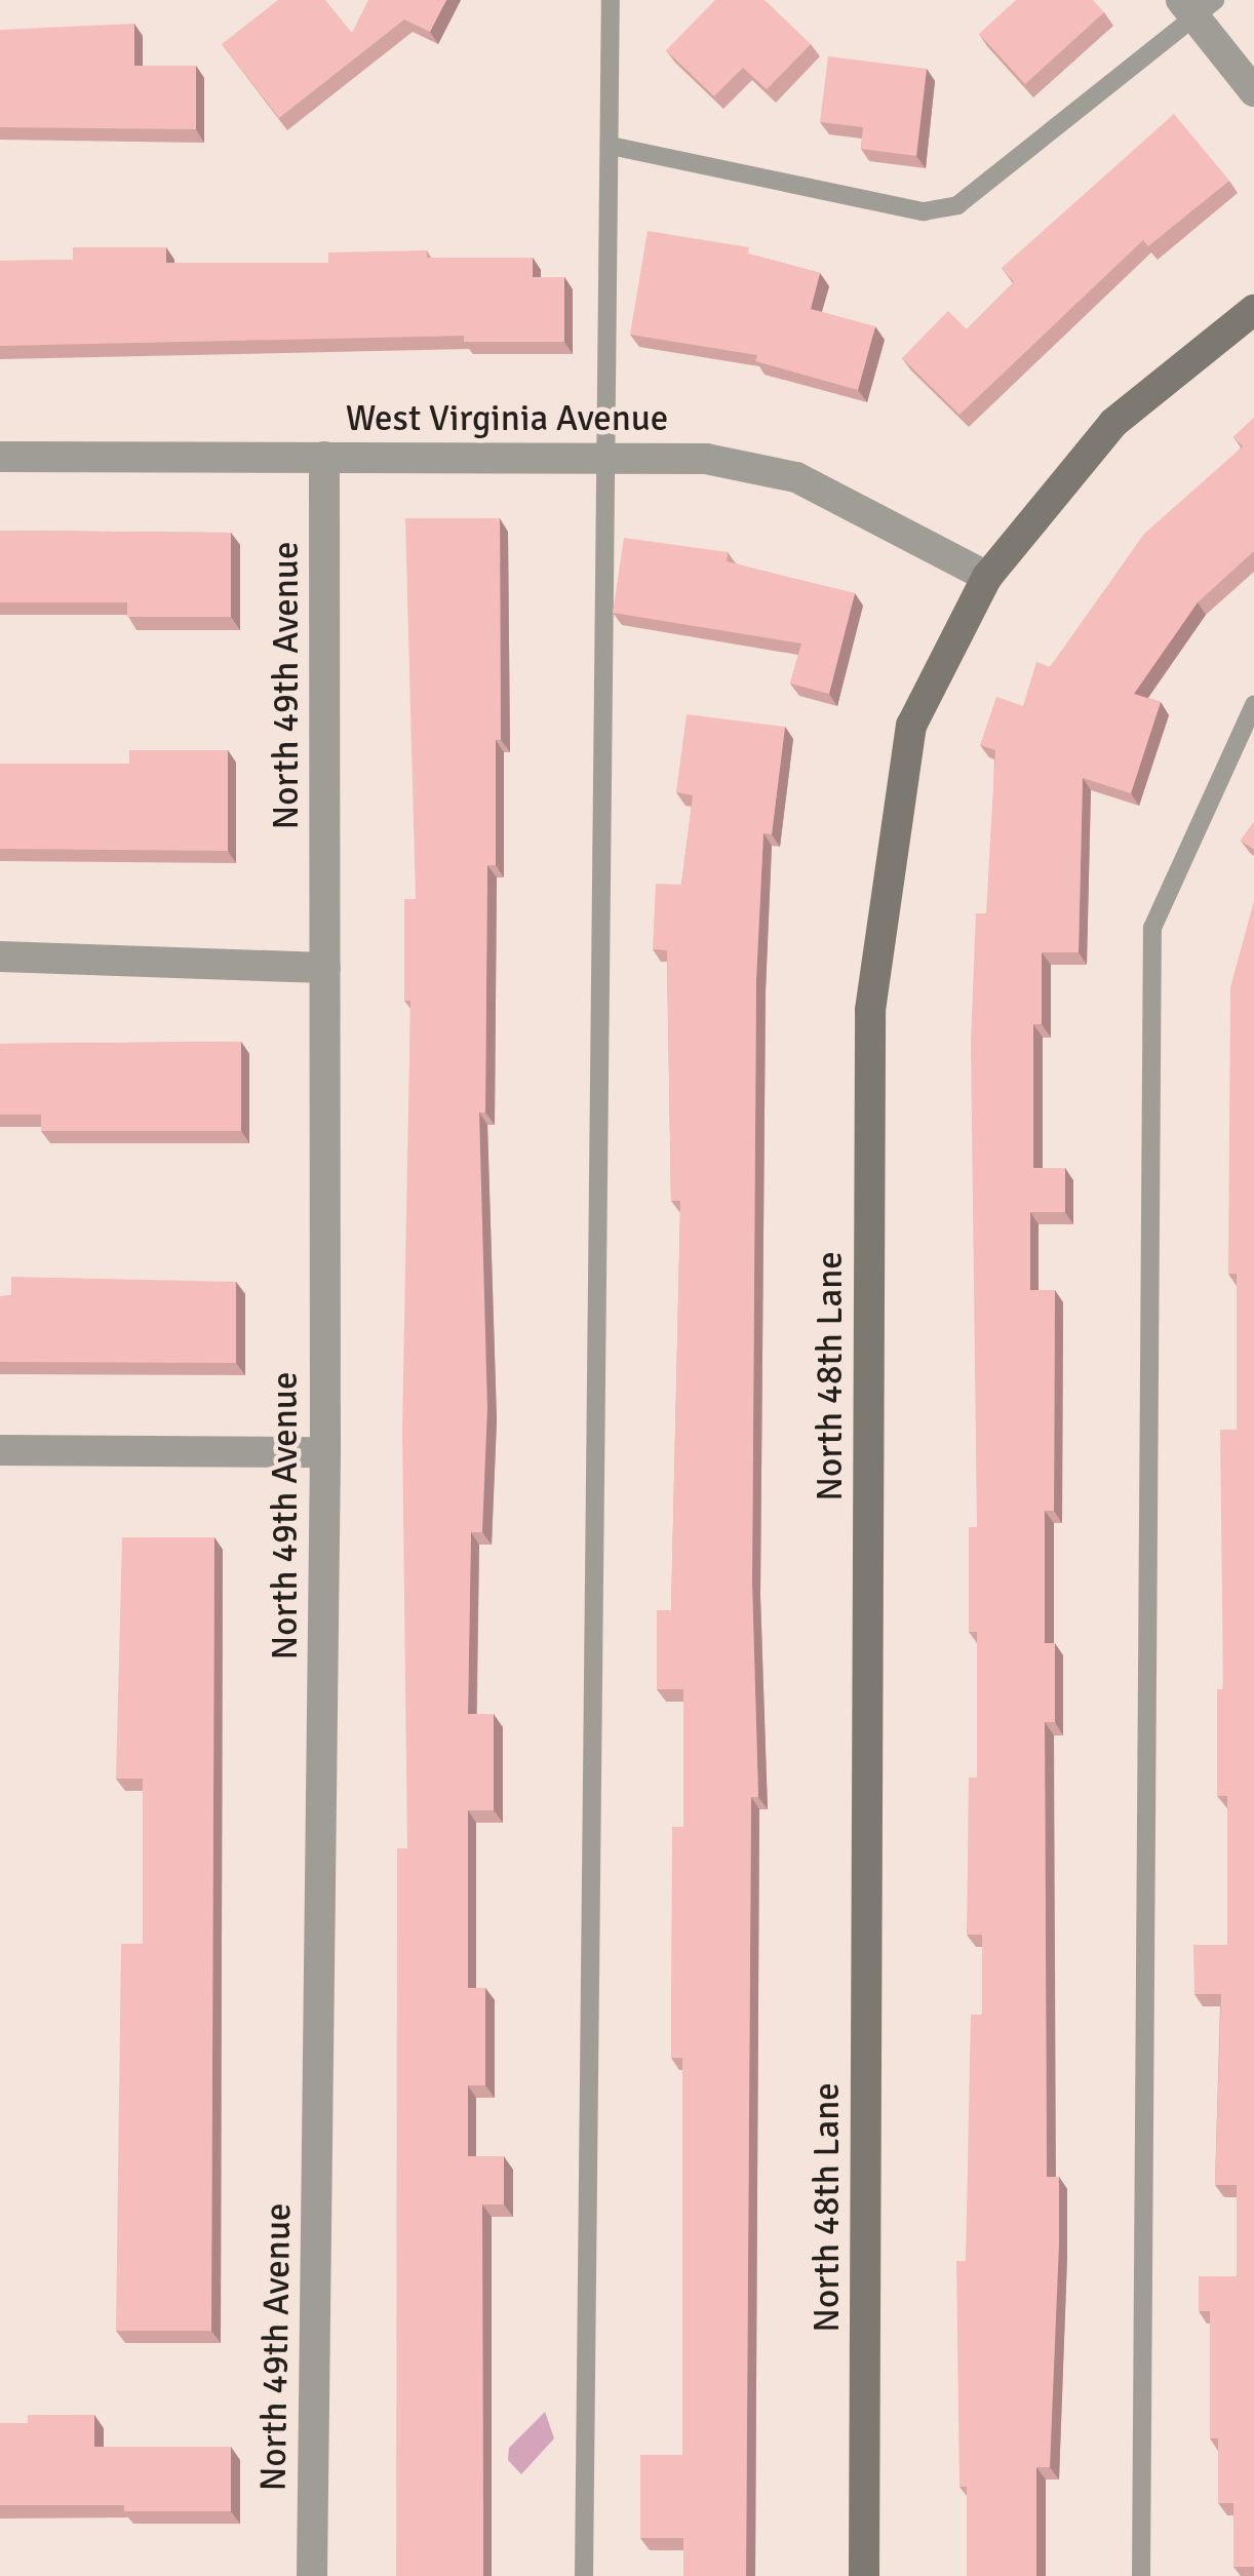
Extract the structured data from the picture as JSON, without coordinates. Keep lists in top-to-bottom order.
{
  "streets": {
    "street": ["West Virginia Avenue", "North 49th Avenue", "North 48th Lane"]
  },
  "crossings": [
    ["West Virginia Avenue", "North 49th Avenue"],
    ["West Virginia Avenue", "North 48th Lane"]
  ]
}
